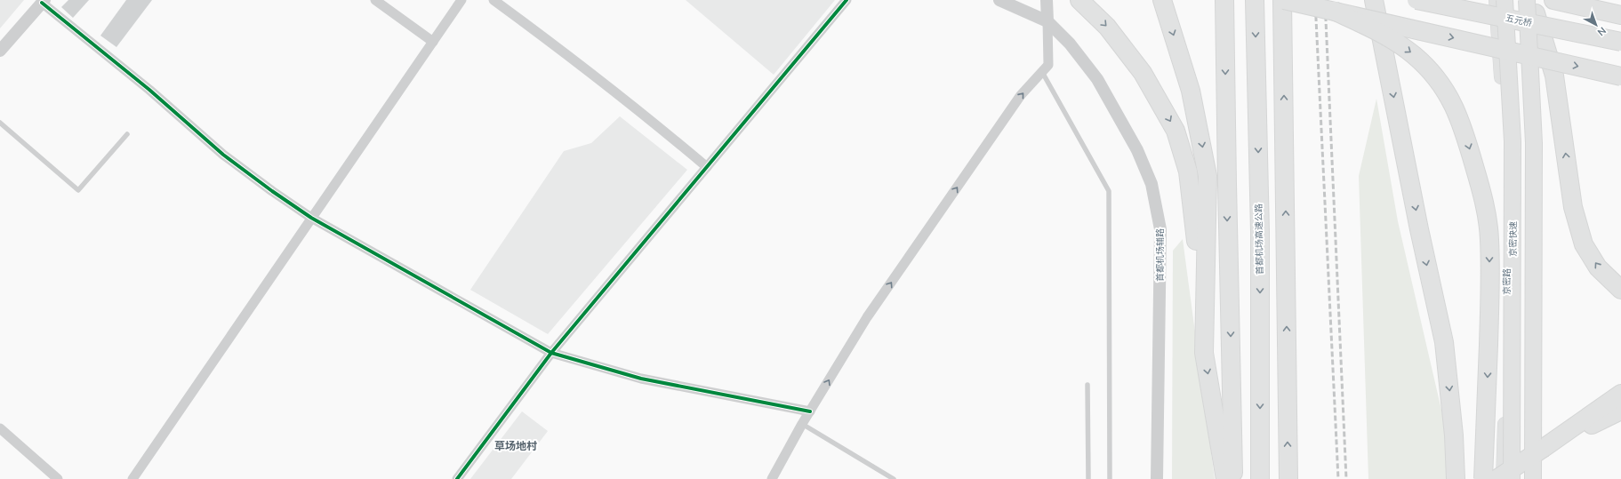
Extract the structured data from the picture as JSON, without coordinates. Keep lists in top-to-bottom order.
{
  "streets": {
    "highway": ["五元桥", "首都机场高速公路", "京密快速"],
    "main road": ["京密路"],
    "street": ["首都机场辅路"]
  },
  "districts": ["草场地村"],
  "north": "bottom right"
}
